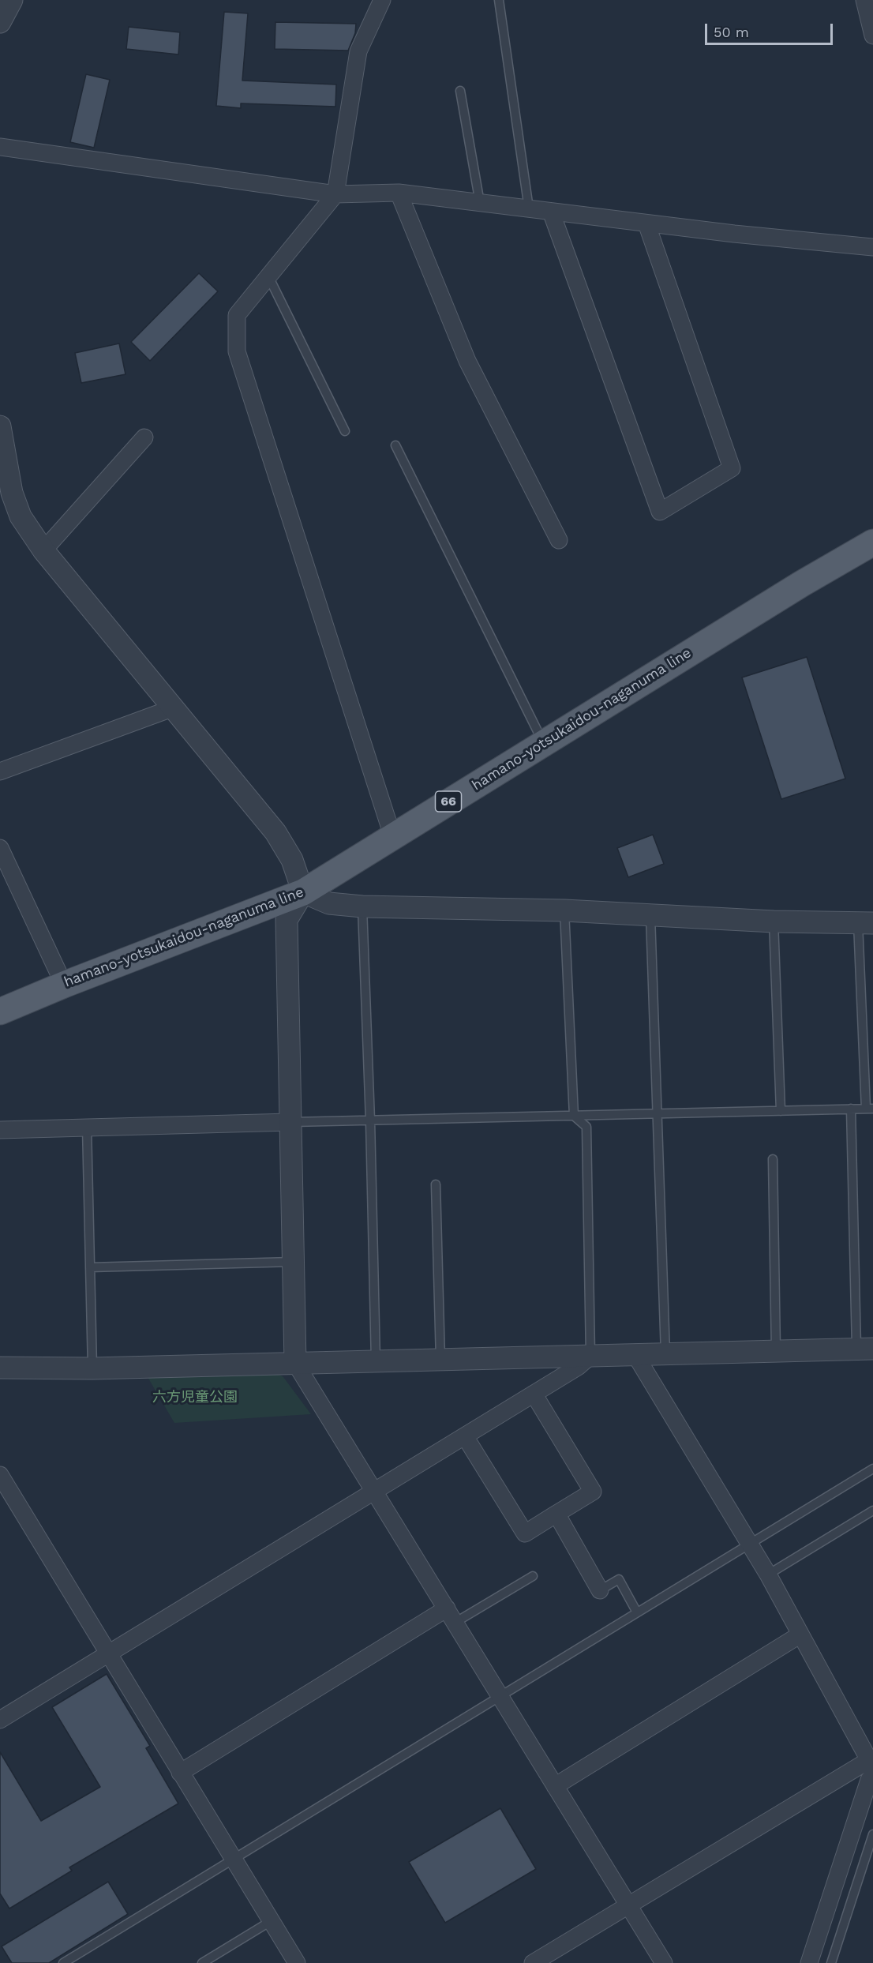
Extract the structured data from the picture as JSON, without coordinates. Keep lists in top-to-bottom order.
{
  "streets": {
    "main road": ["hamano-yotsukaidou-naganuma line", "66"]
  },
  "parks": ["六方児童公園"],
  "scale_bar": "50 m"
}
